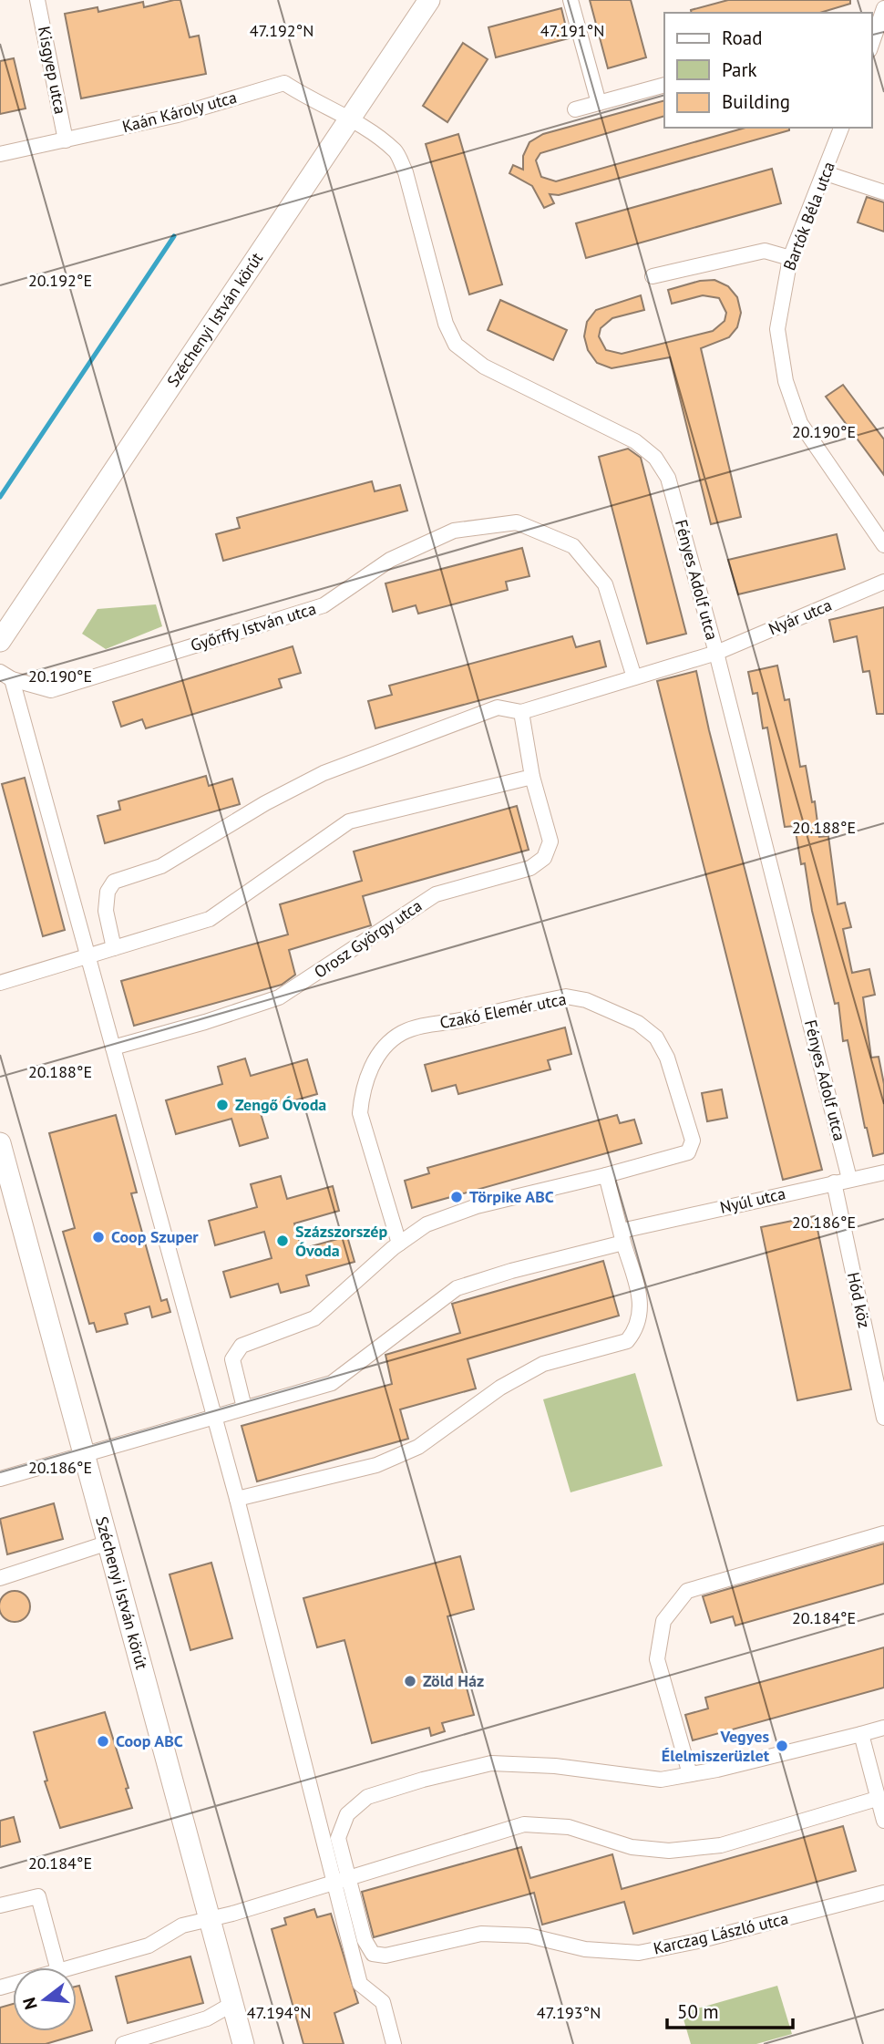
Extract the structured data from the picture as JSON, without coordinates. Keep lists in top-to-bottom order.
{
  "streets": {
    "street": [
      "Kisgyep utca",
      "Kaán Károly utca",
      "Bartók Béla utca",
      "Széchenyi István körút",
      "Fényes Adolf utca",
      "Nyár utca",
      "Győrffy István utca",
      "Orosz György utca",
      "Czakó Elemér utca",
      "Nyúl utca",
      "Hód köz",
      "Karczag László utca"
    ]
  },
  "crossings": [
    ["Kisgyep utca", "Kaán Károly utca"],
    ["Kaán Károly utca", "Széchenyi István körút"],
    ["Kaán Károly utca", "Fényes Adolf utca"],
    ["Széchenyi István körút", "Fényes Adolf utca"],
    ["Fényes Adolf utca", "Nyár utca"],
    ["Fényes Adolf utca", "Nyúl utca"],
    ["Nyúl utca", "Hód köz"]
  ],
  "places": [
    "Zengő Óvoda",
    "Törpike ABC",
    "Coop Szuper",
    "Százszorszép Óvoda",
    "Zöld Ház",
    "Coop ABC",
    "Vegyes Élelmiszerüzlet"
  ],
  "legend": ["Road", "Park", "Building"],
  "scale_bar": "50 m",
  "north": "left",
  "coordinates": [
    "47.192°N",
    "47.191°N",
    "20.192°E",
    "20.190°E",
    "20.188°E",
    "20.186°E",
    "20.184°E",
    "47.194°N",
    "47.193°N"
  ]
}
